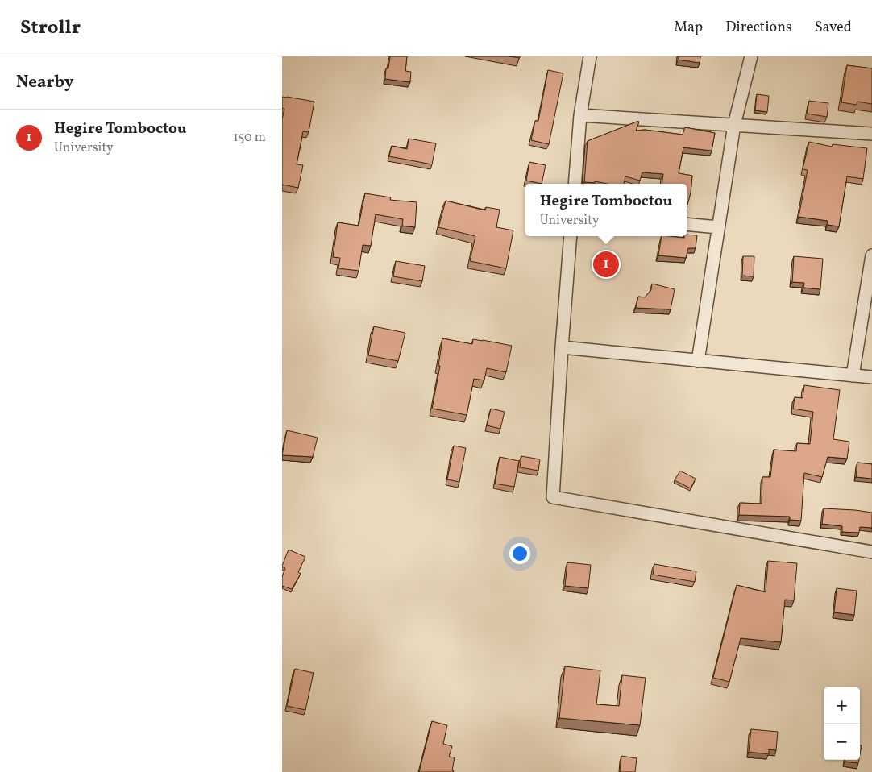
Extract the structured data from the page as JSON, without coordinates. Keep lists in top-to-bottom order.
{
  "page": {
    "header": "Strollr",
    "nav": ["Map", "Directions", "Saved"],
    "heading": "Nearby",
    "list": [
      {
        "mark": "1",
        "name": "Hegire Tomboctou",
        "note": "University",
        "value": "150 m"
      }
    ],
    "popup": ["Hegire Tomboctou", "University"],
    "pins": "1",
    "map_buttons": ["+", "−"]
  }
}
